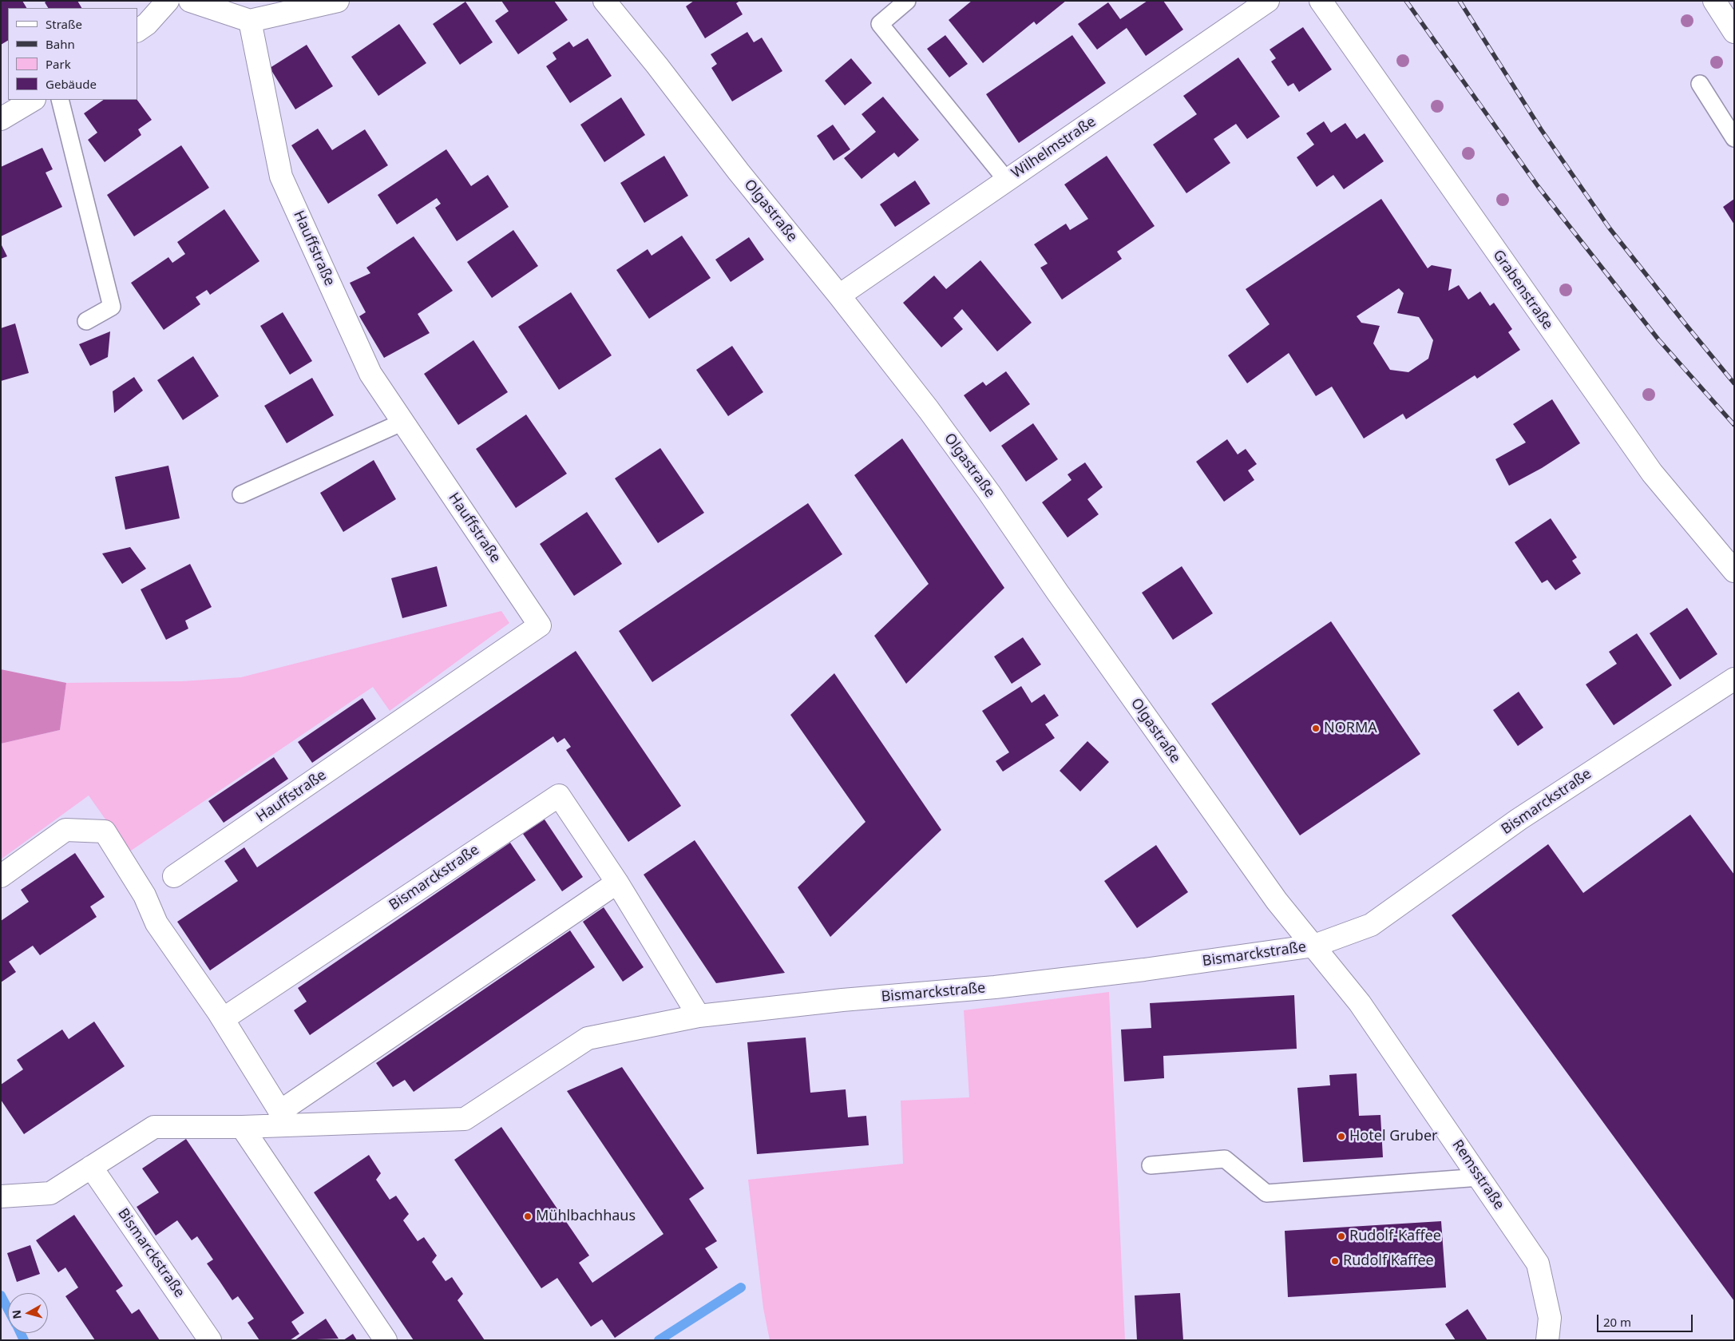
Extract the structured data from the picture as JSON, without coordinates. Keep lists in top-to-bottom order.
{
  "streets": {
    "street": [
      "Wilhelmstraße",
      "Olgastraße",
      "Hauffstraße",
      "Grabenstraße",
      "Bismarckstraße",
      "Remsstraße"
    ]
  },
  "crossings": [
    ["Wilhelmstraße", "Olgastraße"],
    ["Olgastraße", "Bismarckstraße"],
    ["Olgastraße", "Remsstraße"],
    ["Bismarckstraße", "Remsstraße"]
  ],
  "places": [
    "NORMA",
    "Hotel Gruber",
    "Mühlbachhaus",
    "Rudolf-Kaffee",
    "Rudolf Kaffee"
  ],
  "legend": [
    "Straße",
    "Bahn",
    "Park",
    "Gebäude"
  ],
  "scale_bar": "20 m",
  "north": "left"
}
